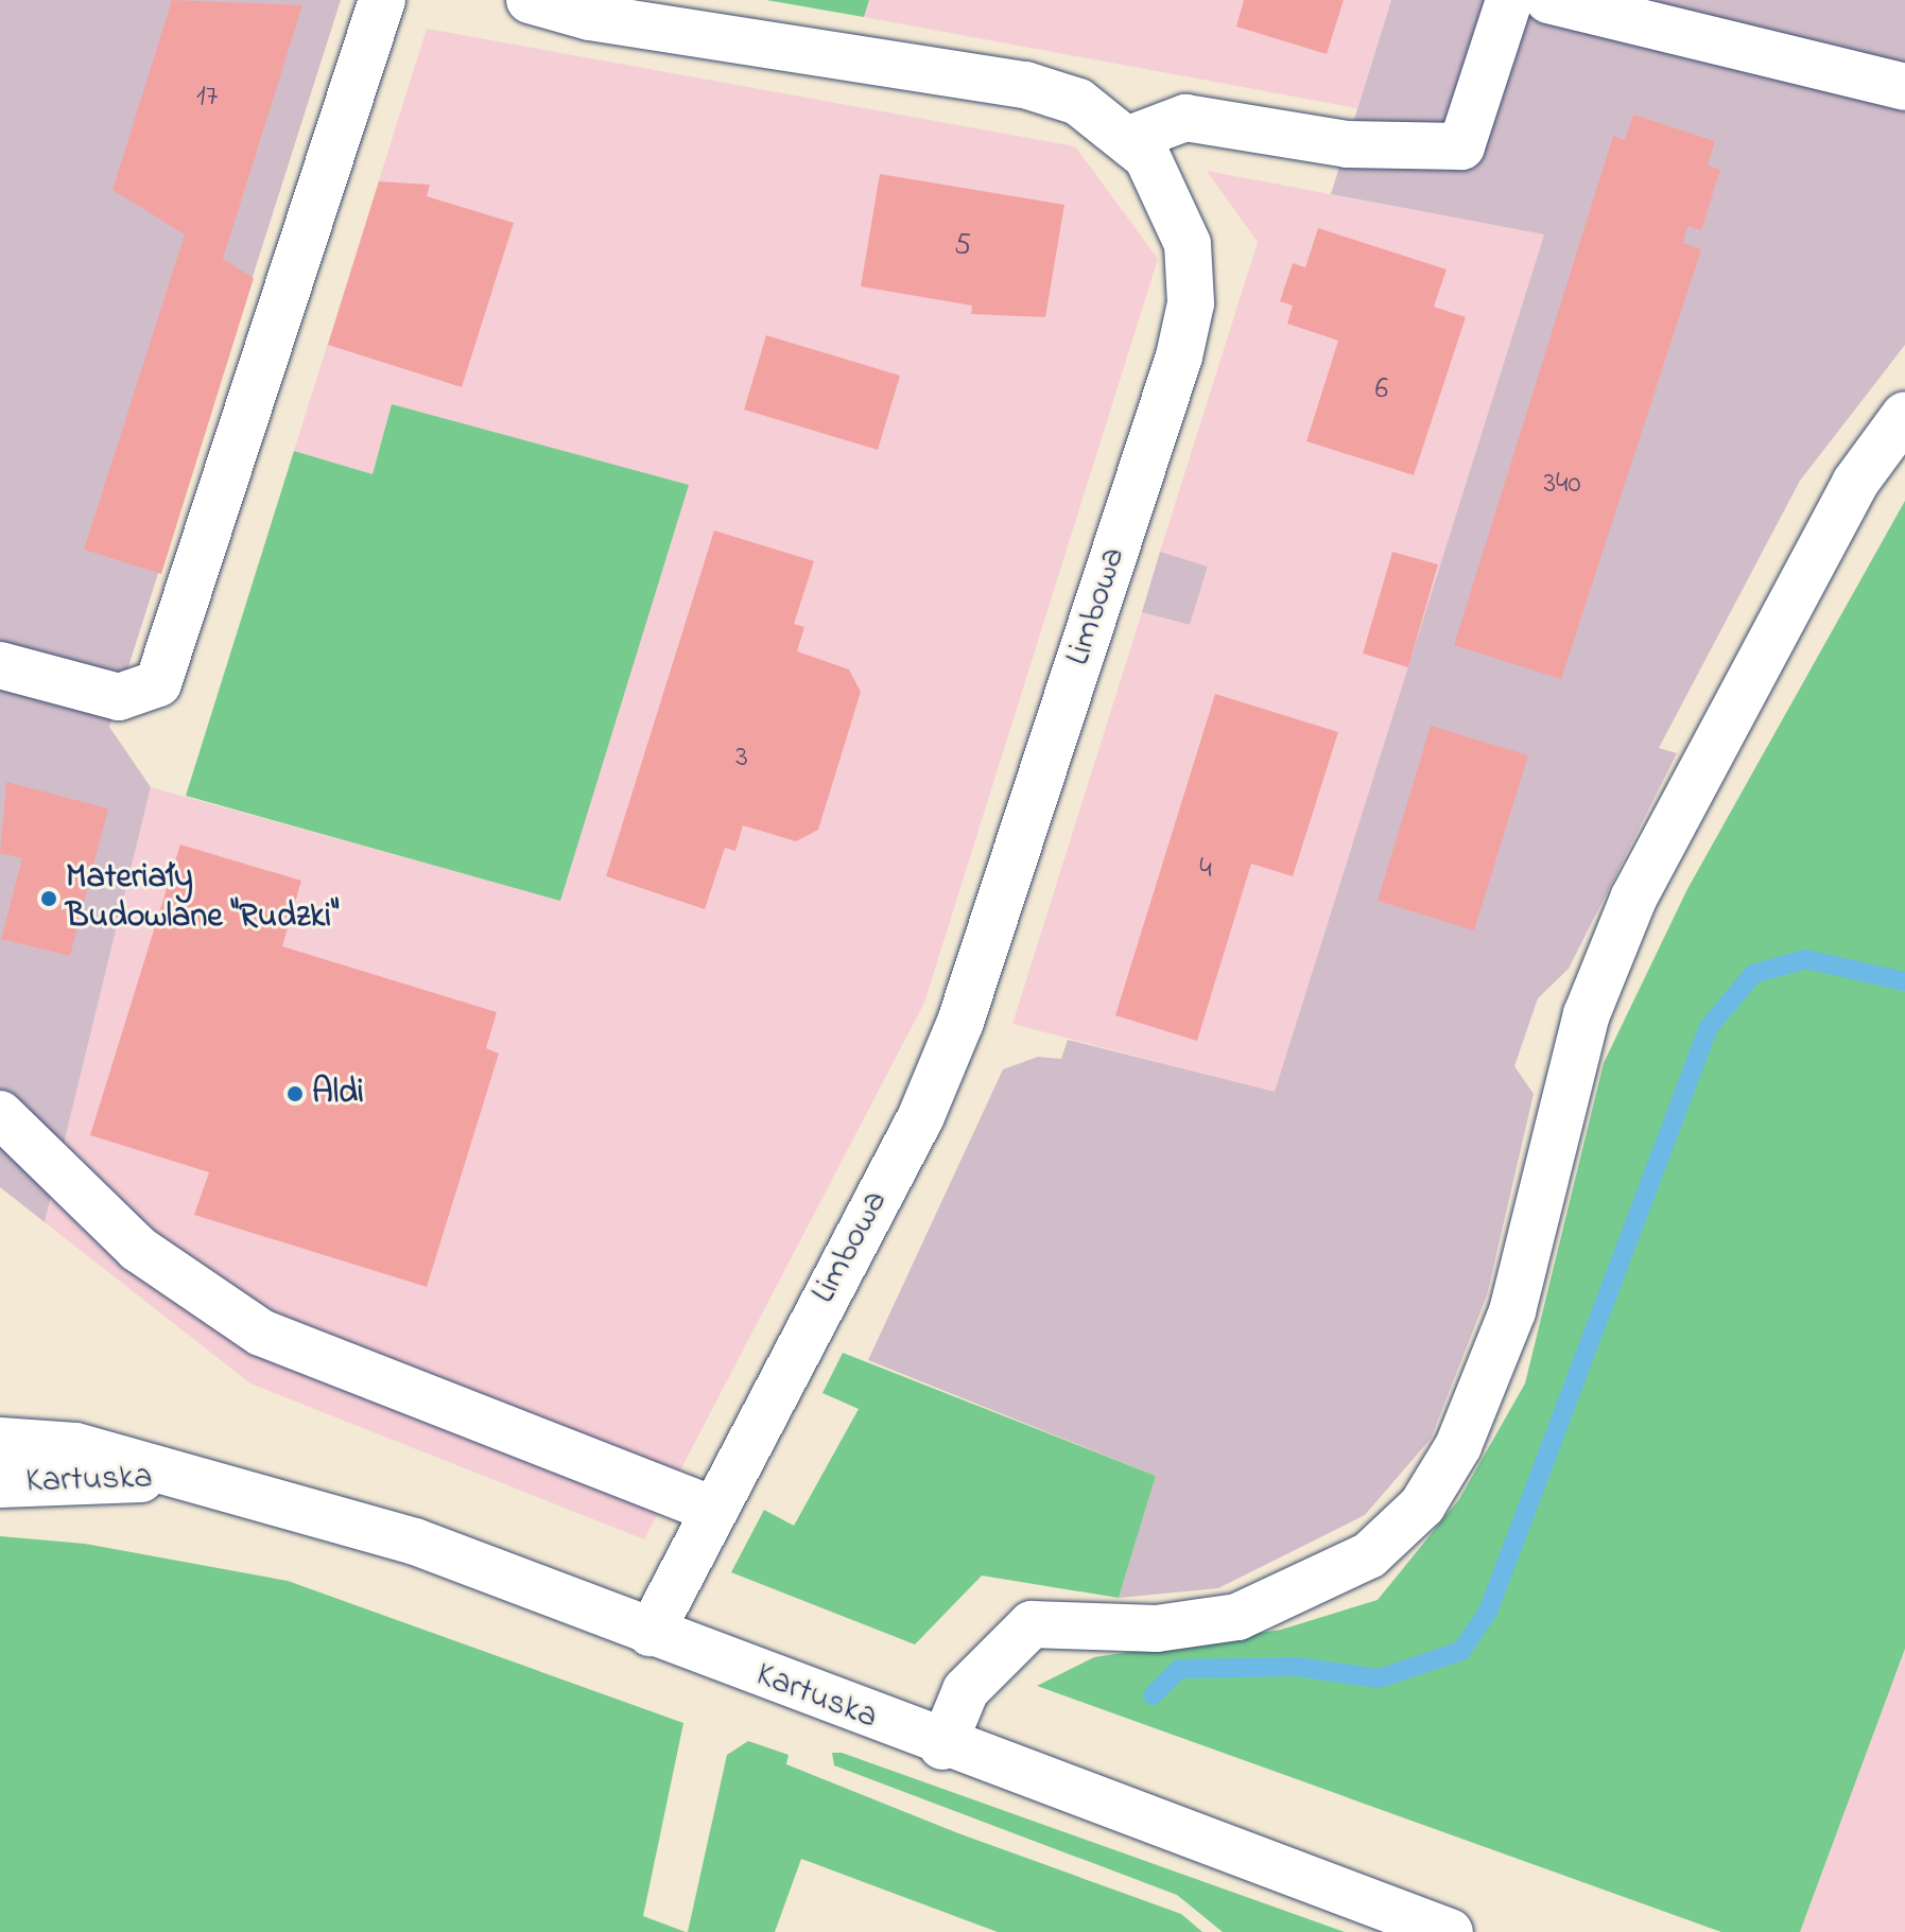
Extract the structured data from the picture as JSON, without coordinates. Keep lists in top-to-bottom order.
{
  "streets": {
    "street": ["Limbowa", "Kartuska"]
  },
  "crossings": [
    ["Limbowa", "Kartuska"]
  ],
  "places": ["Materiały Budowlane \"Rudzki\"", "Aldi"],
  "house_numbers": [
    "17",
    "5",
    "6",
    "340",
    "3",
    "4"
  ]
}
